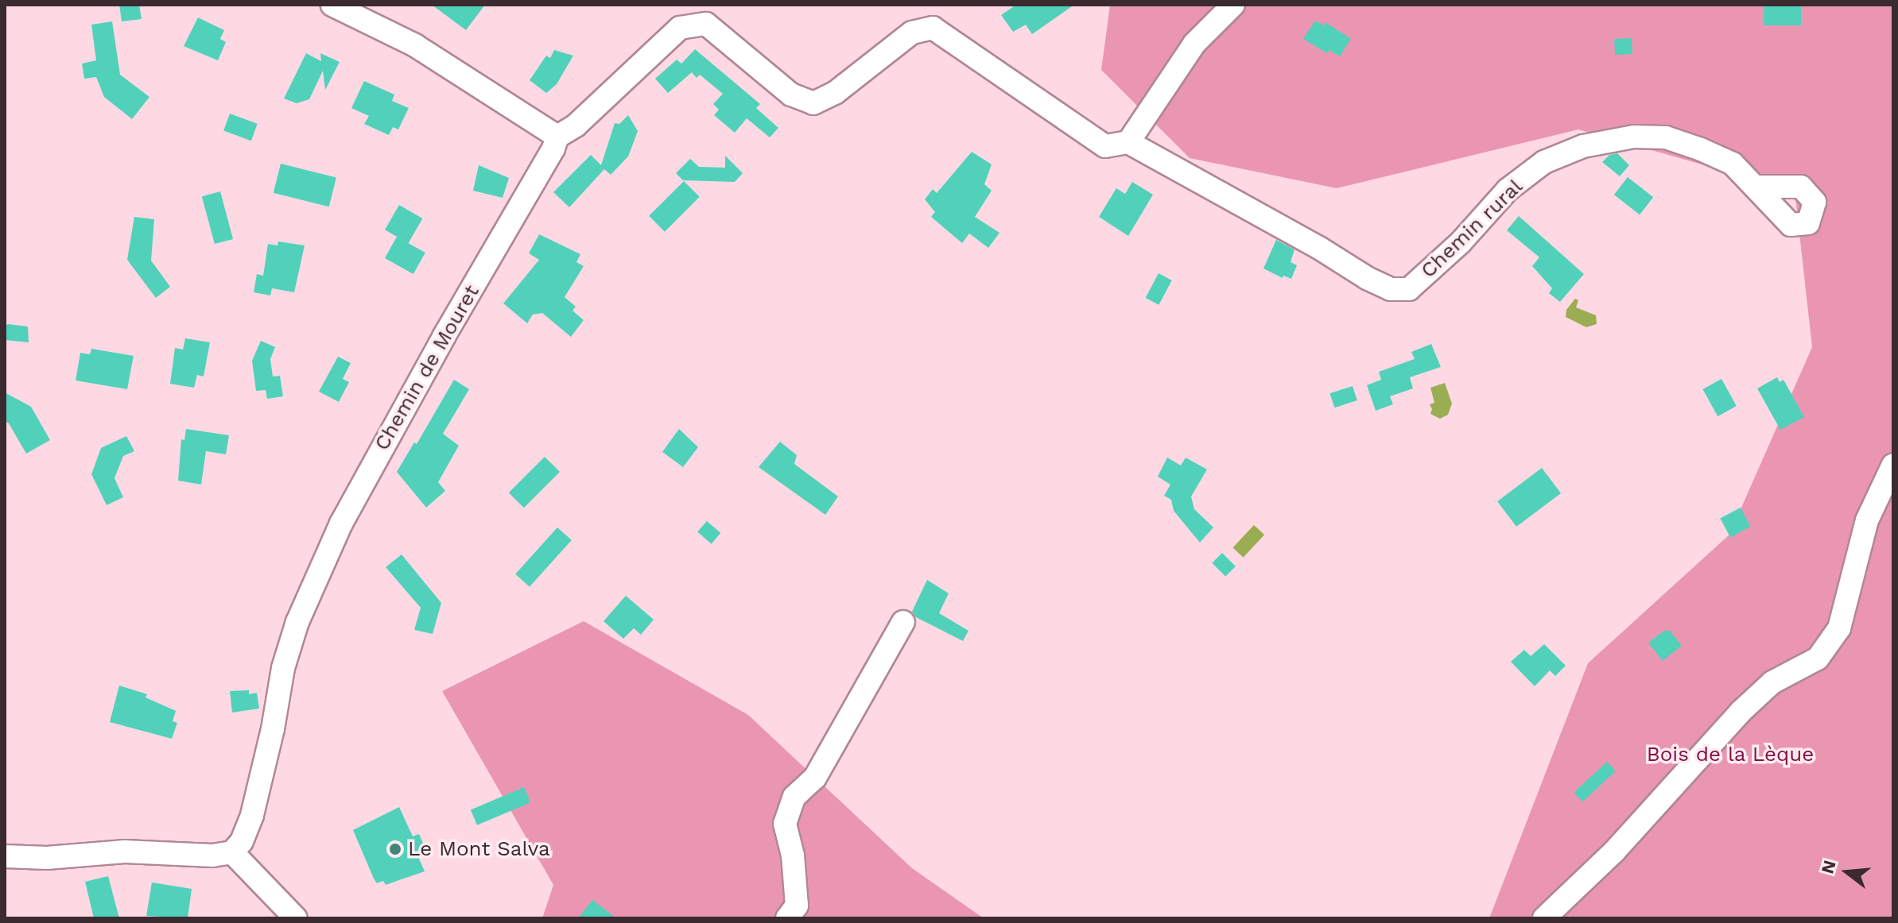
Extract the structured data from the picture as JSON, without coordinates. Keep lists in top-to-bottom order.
{
  "streets": {
    "street": ["Chemin rural", "Chemin de Mouret"]
  },
  "parks": ["Bois de la Lèque"],
  "places": ["Le Mont Salva"],
  "north": "left"
}
